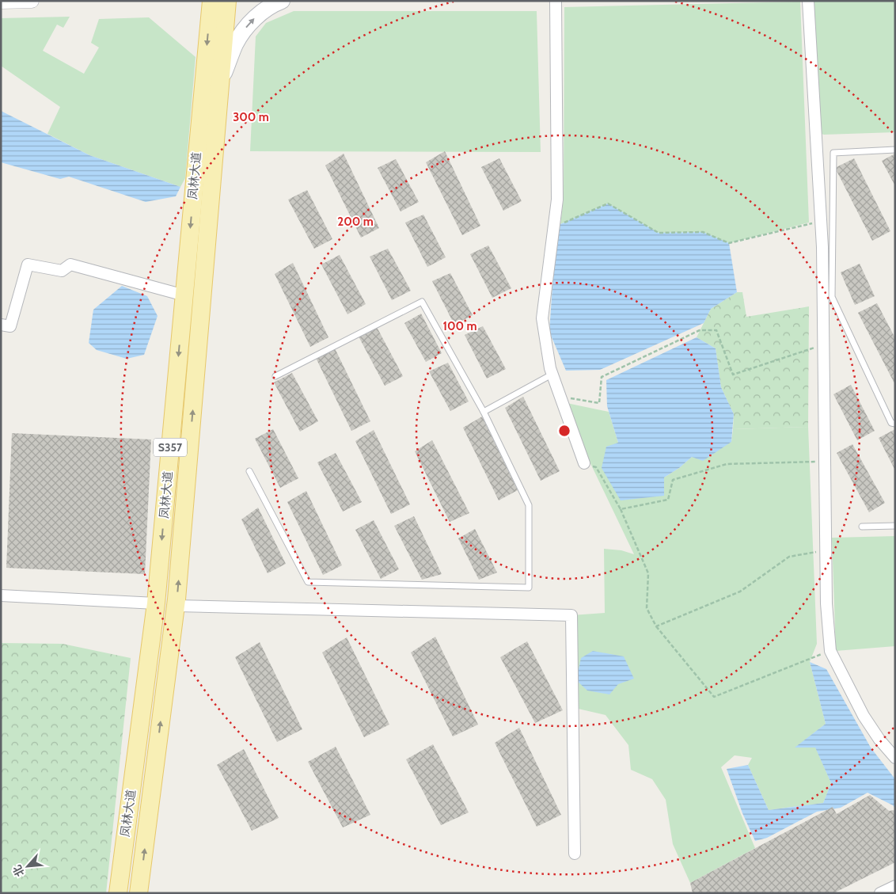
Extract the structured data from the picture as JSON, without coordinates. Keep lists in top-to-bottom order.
{
  "streets": {
    "main road": ["凤林大道", "S357"]
  },
  "north": "bottom left",
  "rings": ["300 m", "200 m", "100 m"]
}
